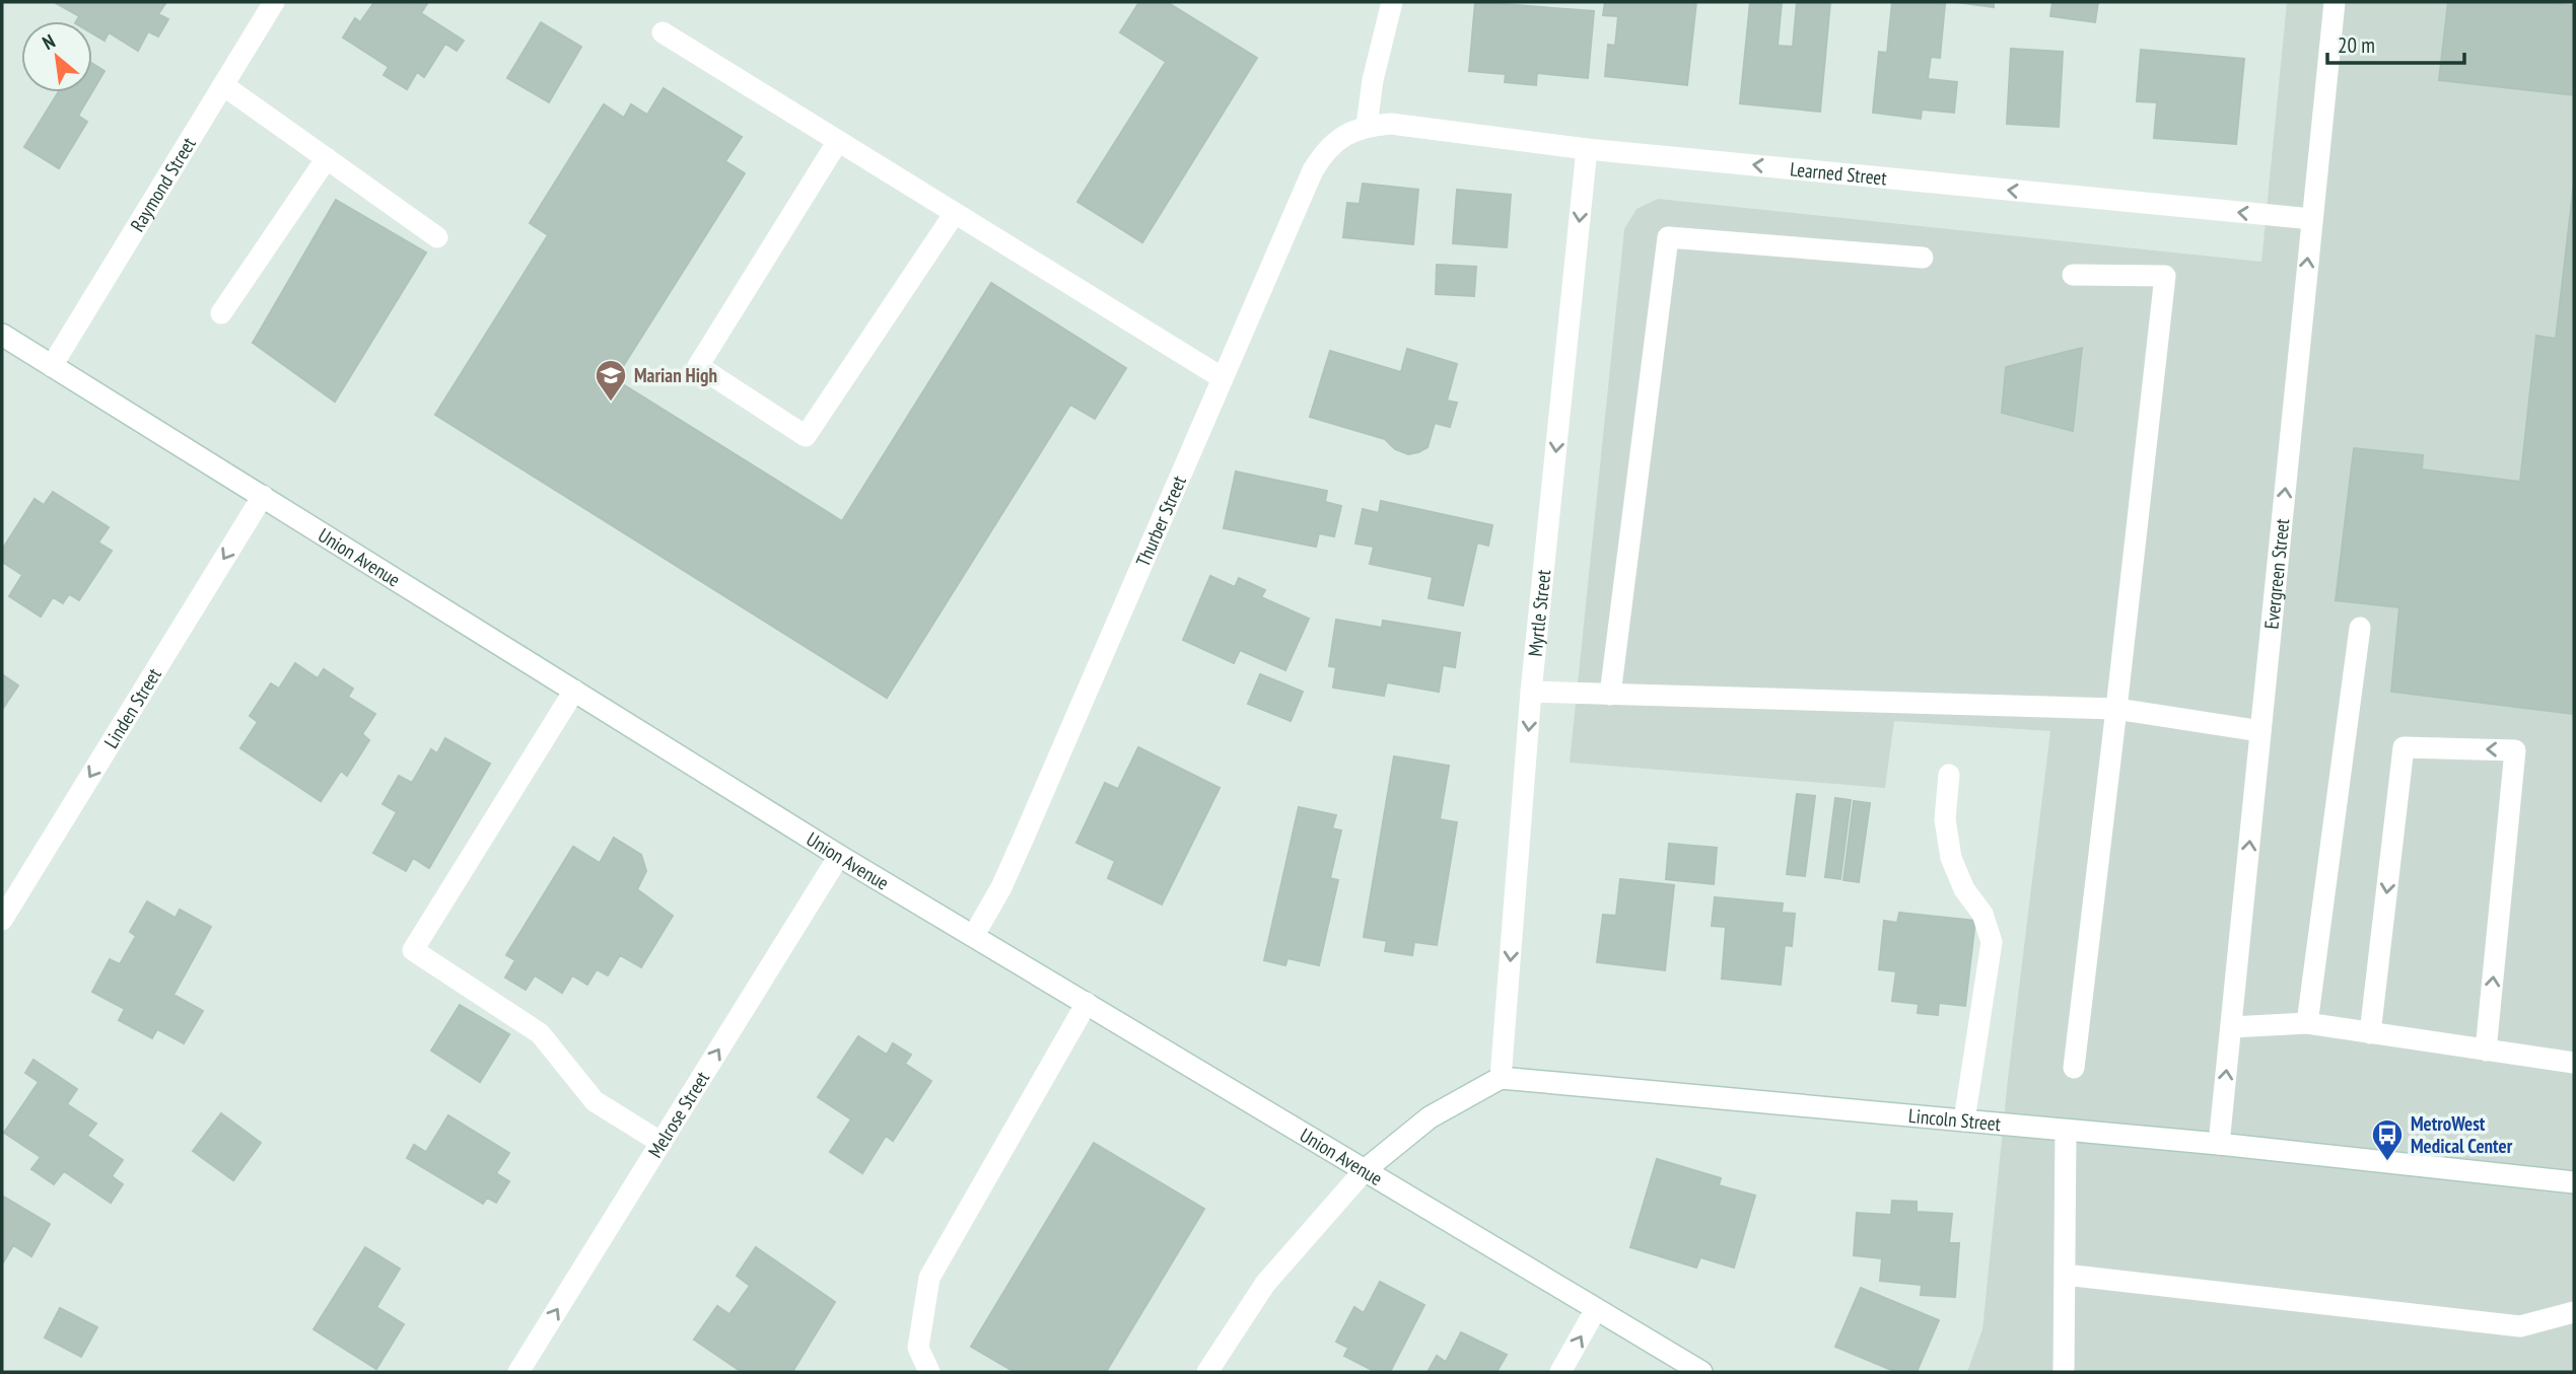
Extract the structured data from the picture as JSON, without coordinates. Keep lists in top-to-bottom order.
{
  "streets": {
    "street": [
      "Learned Street",
      "Raymond Street",
      "Thurber Street",
      "Union Avenue",
      "Evergreen Street",
      "Myrtle Street",
      "Linden Street",
      "Melrose Street",
      "Lincoln Street"
    ]
  },
  "crossings": [
    ["Learned Street", "Thurber Street"],
    ["Learned Street", "Evergreen Street"],
    ["Learned Street", "Myrtle Street"],
    ["Raymond Street", "Union Avenue"],
    ["Thurber Street", "Union Avenue"],
    ["Union Avenue", "Linden Street"],
    ["Union Avenue", "Melrose Street"],
    ["Evergreen Street", "Lincoln Street"],
    ["Myrtle Street", "Lincoln Street"]
  ],
  "one_way": [
    "Learned Street",
    "Myrtle Street",
    "Linden Street",
    "Melrose Street"
  ],
  "places": {
    "school or university": ["Marian High"],
    "bus stop": ["MetroWest Medical Center"]
  },
  "scale_bar": "20 m",
  "north": "top left"
}
